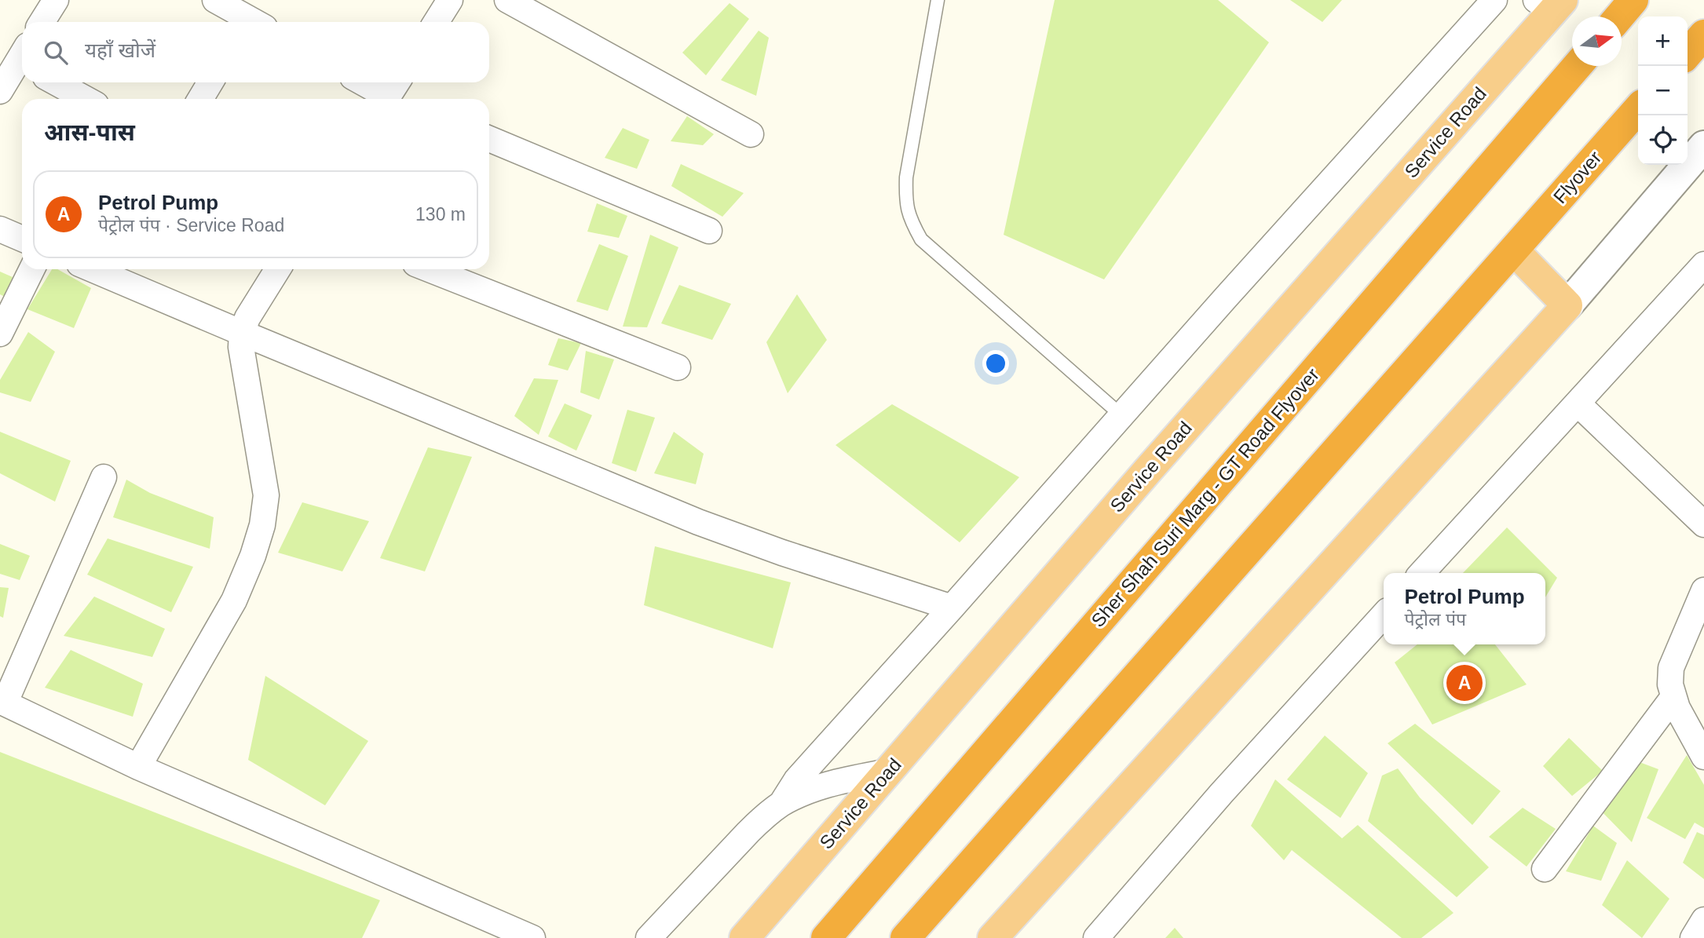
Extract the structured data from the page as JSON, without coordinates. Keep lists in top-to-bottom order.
{
  "streets": {
    "highway": ["Flyover", "Sher Shah Suri Marg - GT Road Flyover"],
    "main road": ["Service Road"]
  },
  "north": "right",
  "page": {
    "map_buttons": ["+", "−"],
    "search": "यहाँ खोजें",
    "heading": "आस-पास",
    "list": [
      {
        "mark": "A",
        "name": "Petrol Pump",
        "note": "पेट्रोल पंप · Service Road",
        "value": "130 m"
      }
    ],
    "popup": ["Petrol Pump", "पेट्रोल पंप"],
    "pins": "A"
  }
}
